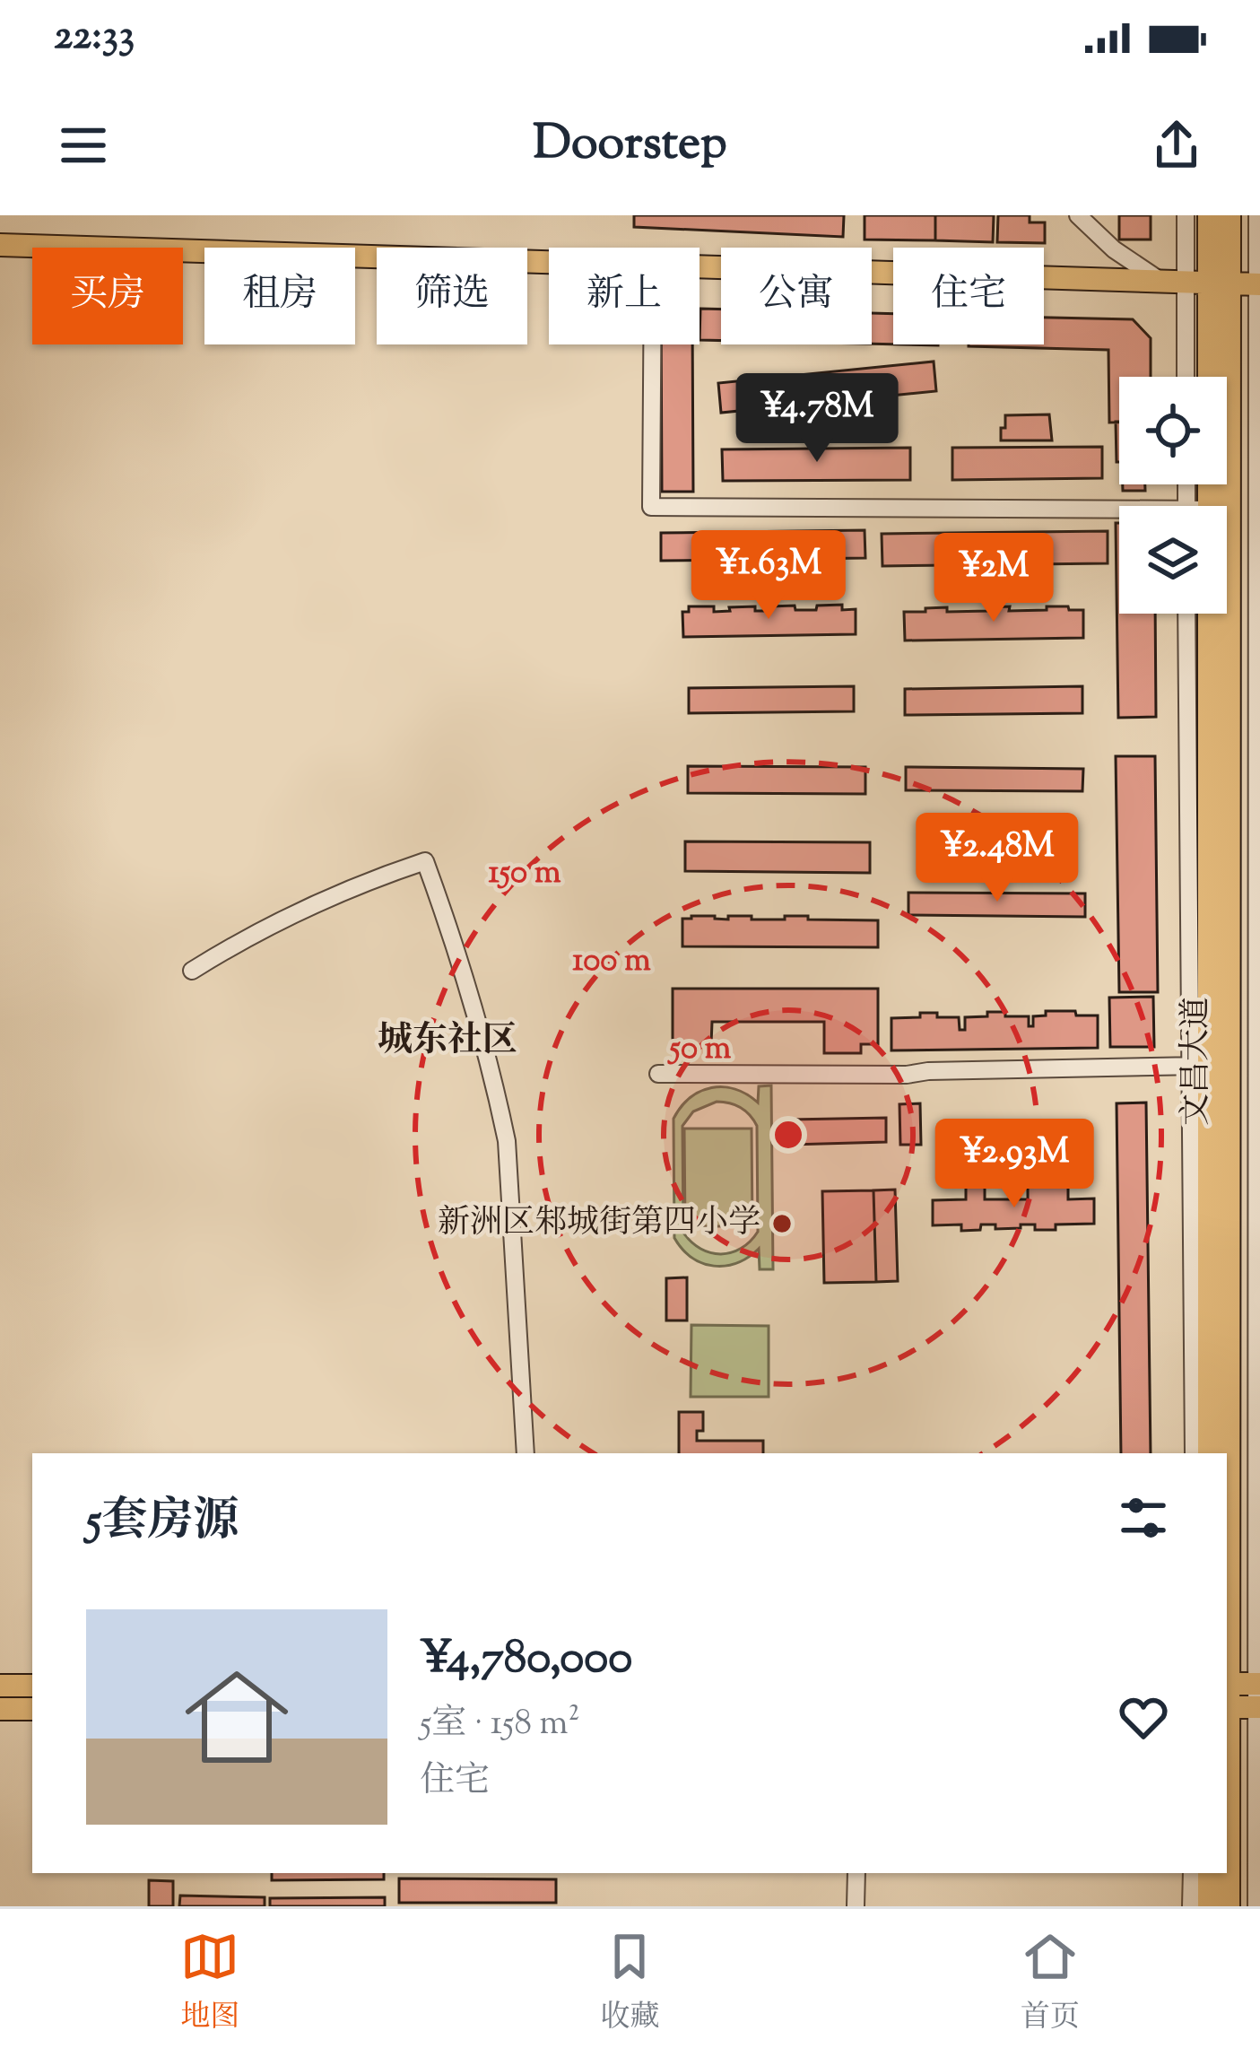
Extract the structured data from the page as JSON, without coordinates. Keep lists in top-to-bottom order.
{
  "streets": {
    "main road": ["文昌大道"]
  },
  "districts": ["城东社区"],
  "places": ["新洲区邾城街第四小学"],
  "page": {
    "status": "22:33",
    "header": "Doorstep",
    "chip": [
      "买房",
      "租房",
      "筛选",
      "新上",
      "公寓",
      "住宅"
    ],
    "price": [
      "¥4.78M",
      "¥1.63M",
      "¥2M",
      "¥2.48M",
      "¥2.93M"
    ],
    "heading": "5套房源",
    "list": [
      {
        "name": "¥4,780,000",
        "note": "5室 · 158 m² · 住宅"
      }
    ],
    "tabs": ["地图", "收藏", "首页"]
  },
  "rings": ["150 m", "100 m", "50 m"]
}
